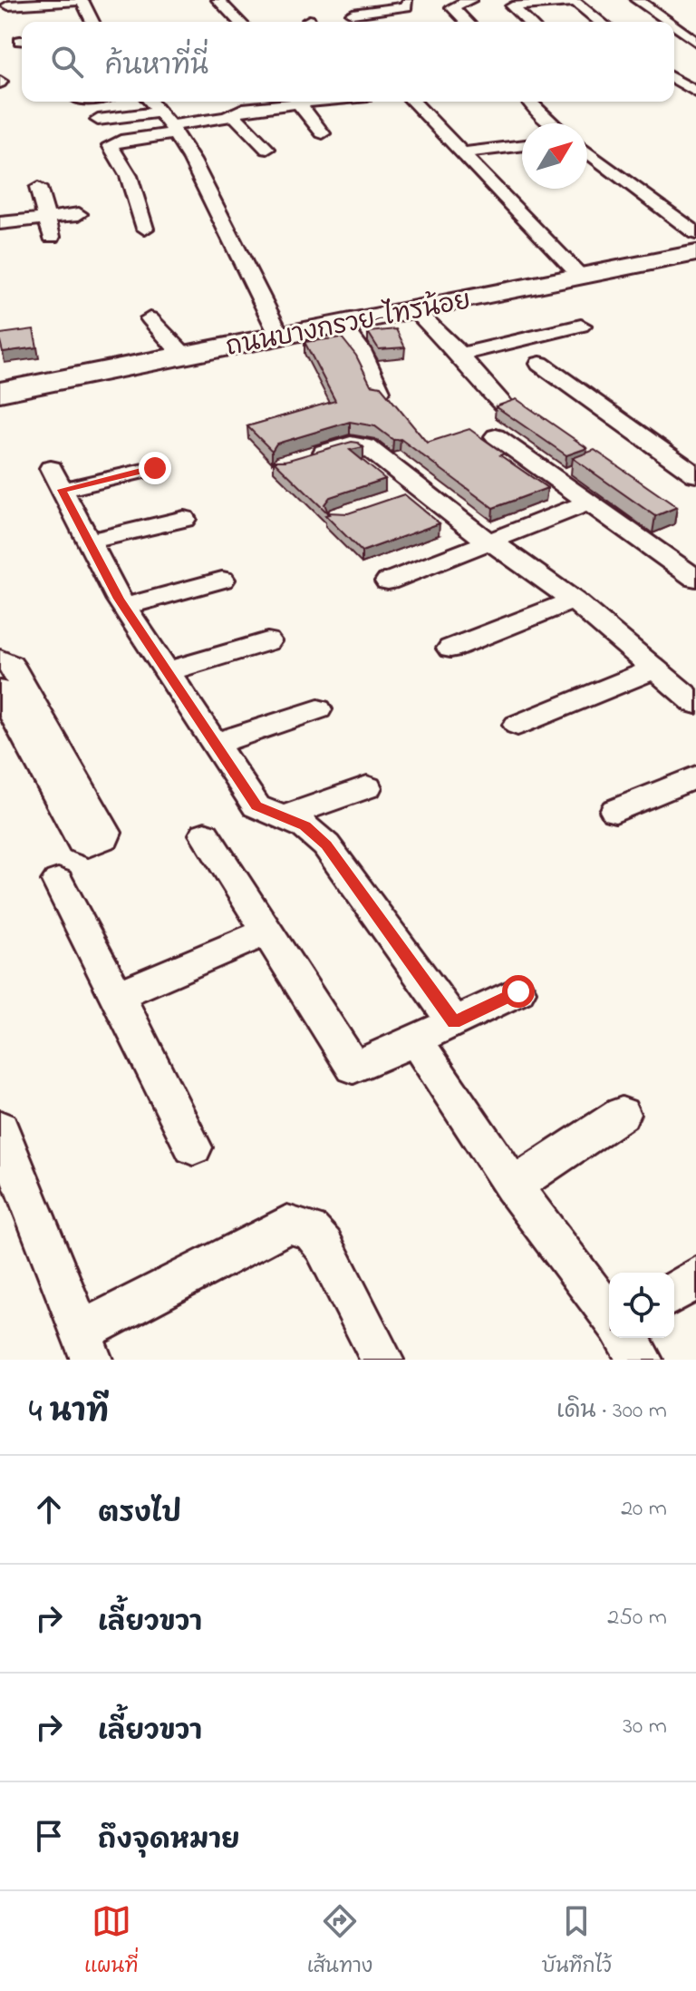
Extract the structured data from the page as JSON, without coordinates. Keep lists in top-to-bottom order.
{
  "streets": {
    "main road": ["ถนนบางกรวย-ไทรน้อย"]
  },
  "north": "top right",
  "page": {
    "search": "ค้นหาที่นี่",
    "heading": ["4 นาที", "เดิน · 300 m"],
    "list": [
      ["ตรงไป", "20 m"],
      ["เลี้ยวขวา", "250 m"],
      ["เลี้ยวขวา", "30 m"],
      "ถึงจุดหมาย"
    ],
    "nav": ["แผนที่", "เส้นทาง", "บันทึกไว้"]
  }
}
